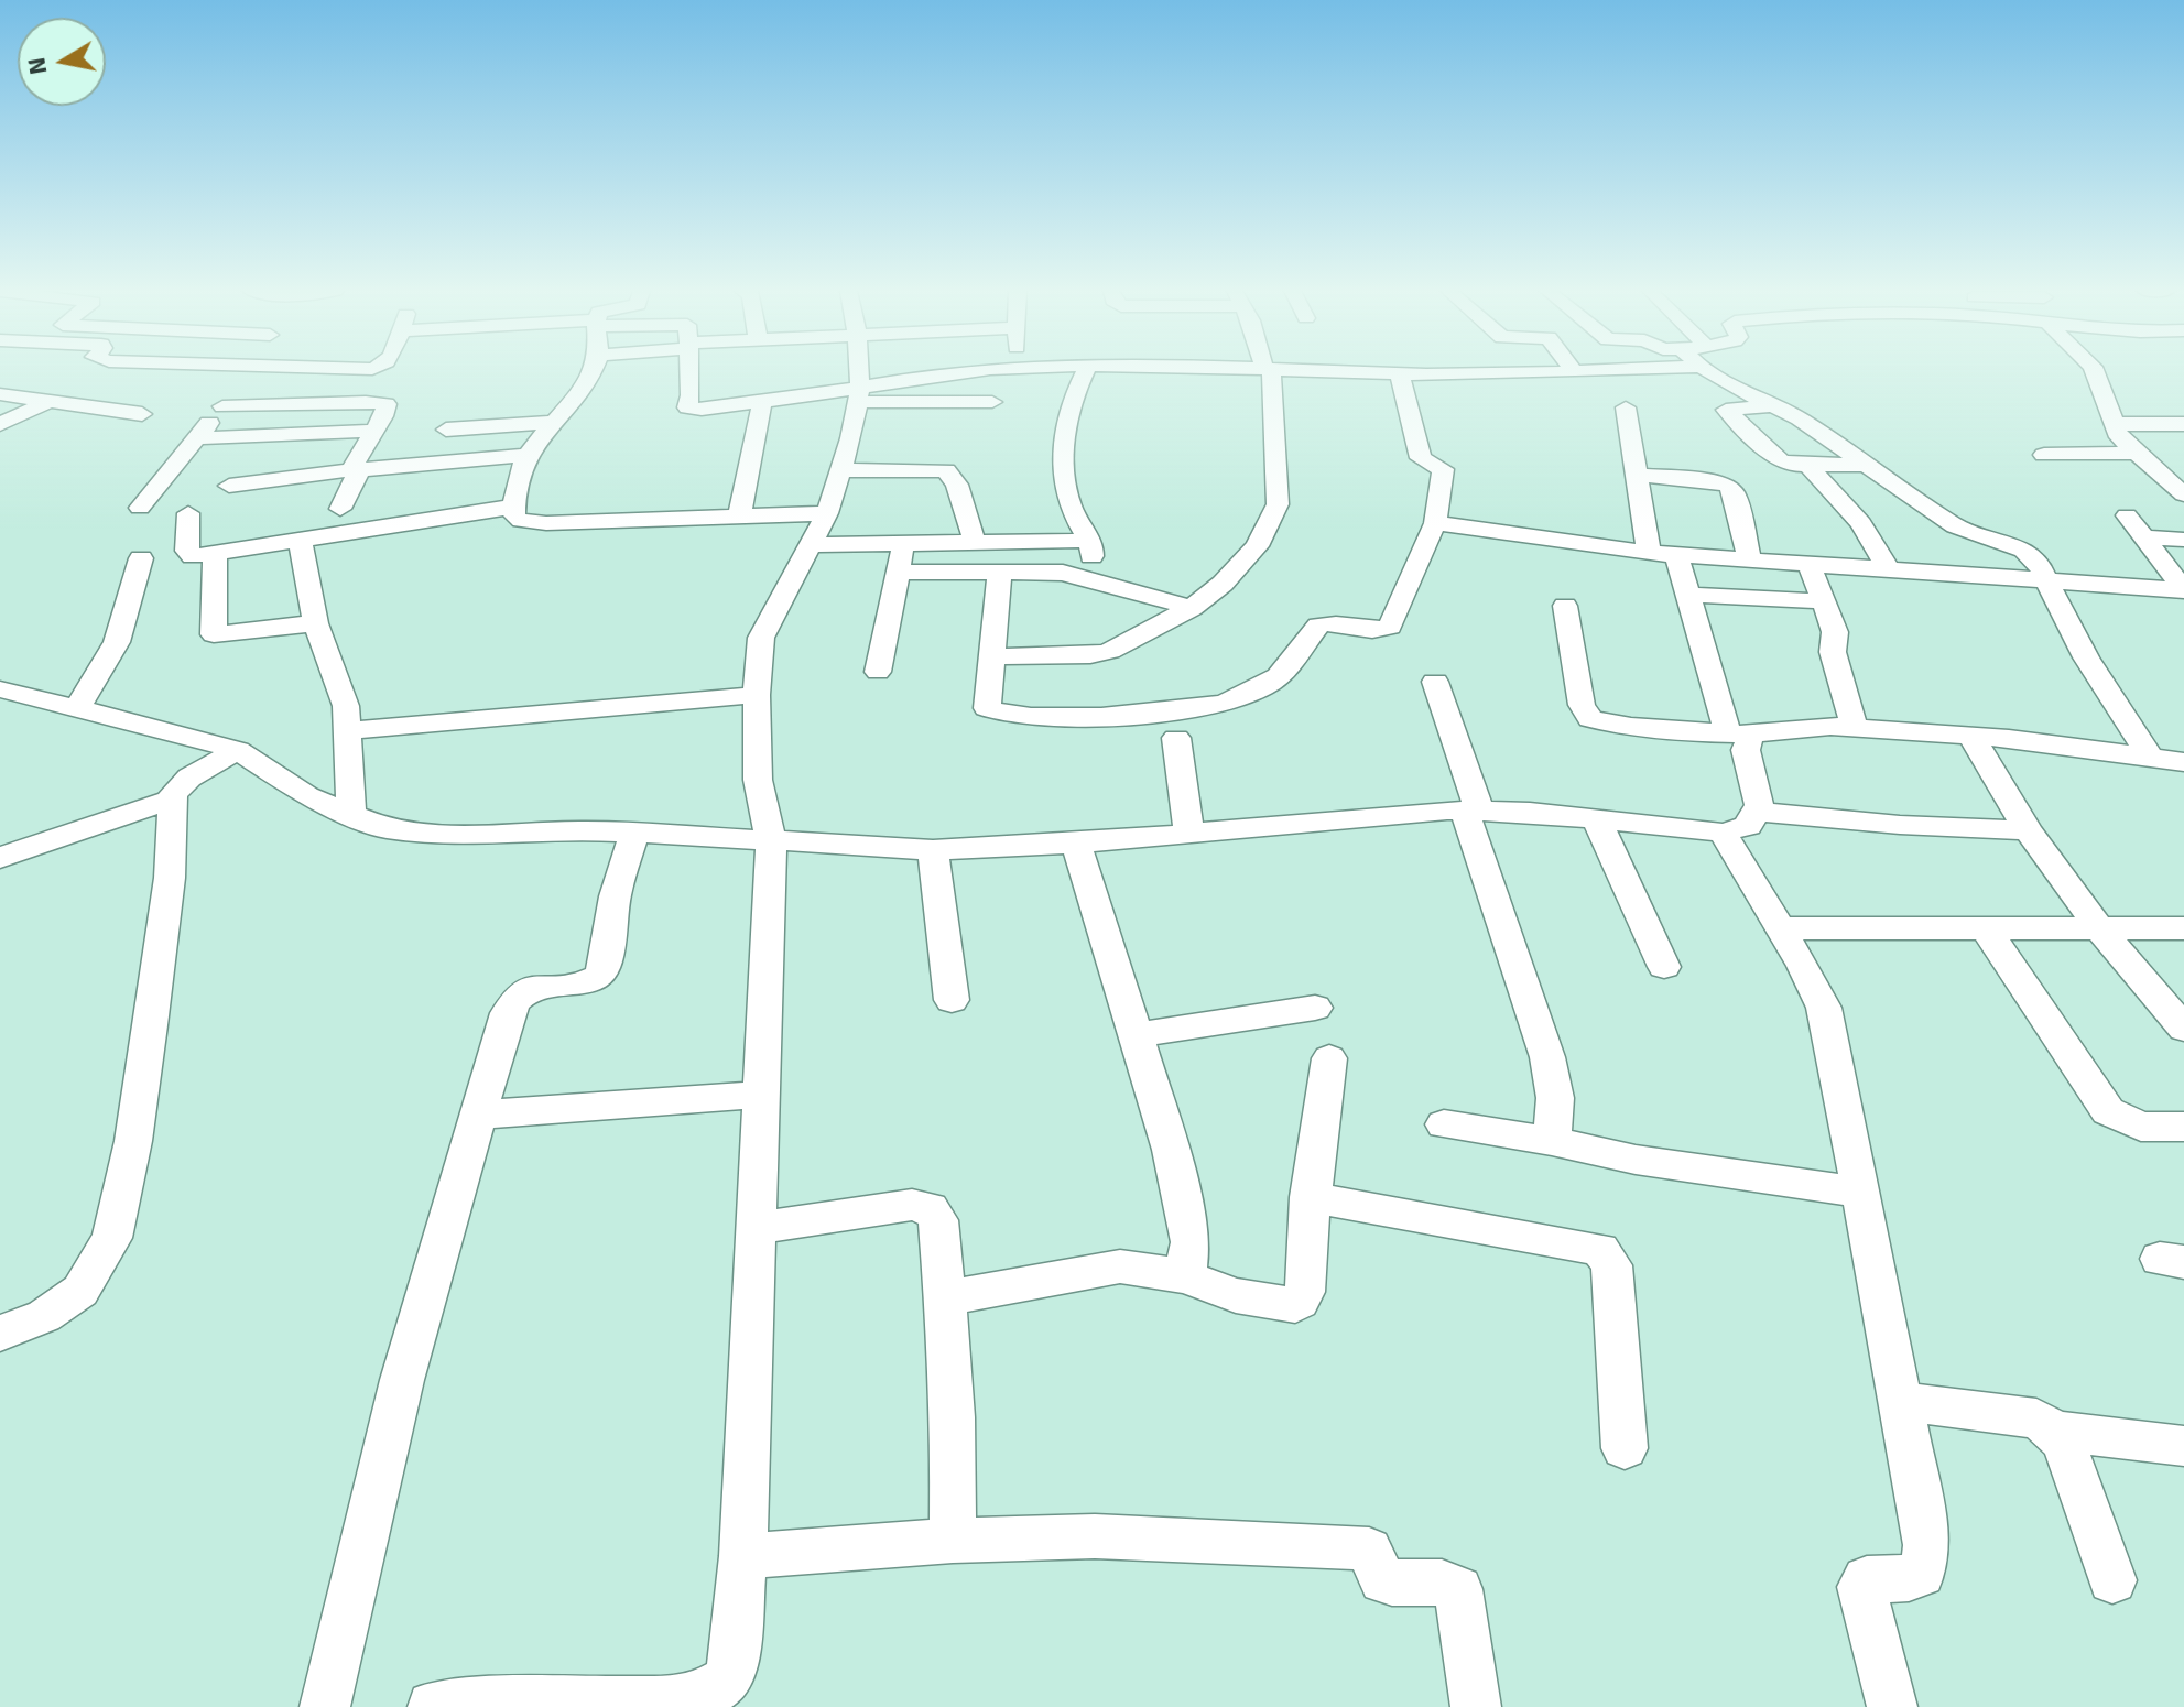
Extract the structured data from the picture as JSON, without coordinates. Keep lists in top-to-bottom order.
{
  "north": "left"
}
